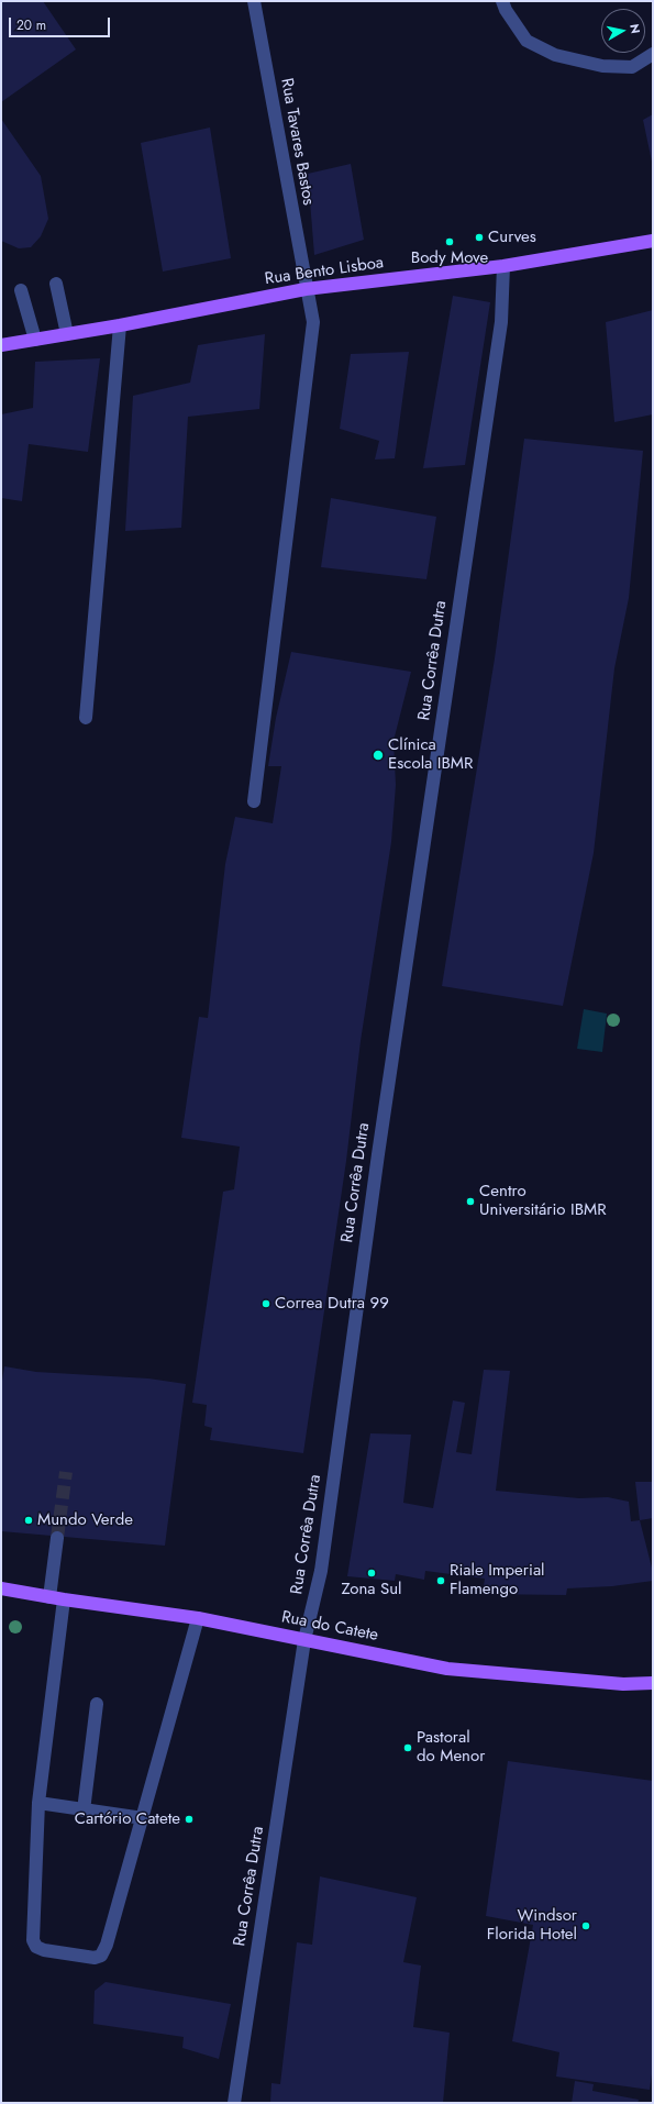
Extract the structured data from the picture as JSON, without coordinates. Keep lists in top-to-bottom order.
{
  "streets": {
    "main road": ["Rua Bento Lisboa", "Rua do Catete"],
    "street": ["Rua Tavares Bastos", "Rua Corrêa Dutra"]
  },
  "crossings": [
    ["Rua Tavares Bastos", "Rua Bento Lisboa"],
    ["Rua Bento Lisboa", "Rua Corrêa Dutra"],
    ["Rua Corrêa Dutra", "Rua do Catete"]
  ],
  "places": [
    "Curves",
    "Body Move",
    "Clínica Escola IBMR",
    "Centro Universitário IBMR",
    "Correa Dutra 99",
    "Mundo Verde",
    "Zona Sul",
    "Riale Imperial Flamengo",
    "Pastoral do Menor",
    "Cartório Catete",
    "Windsor Florida Hotel"
  ],
  "scale_bar": "20 m",
  "north": "right"
}
